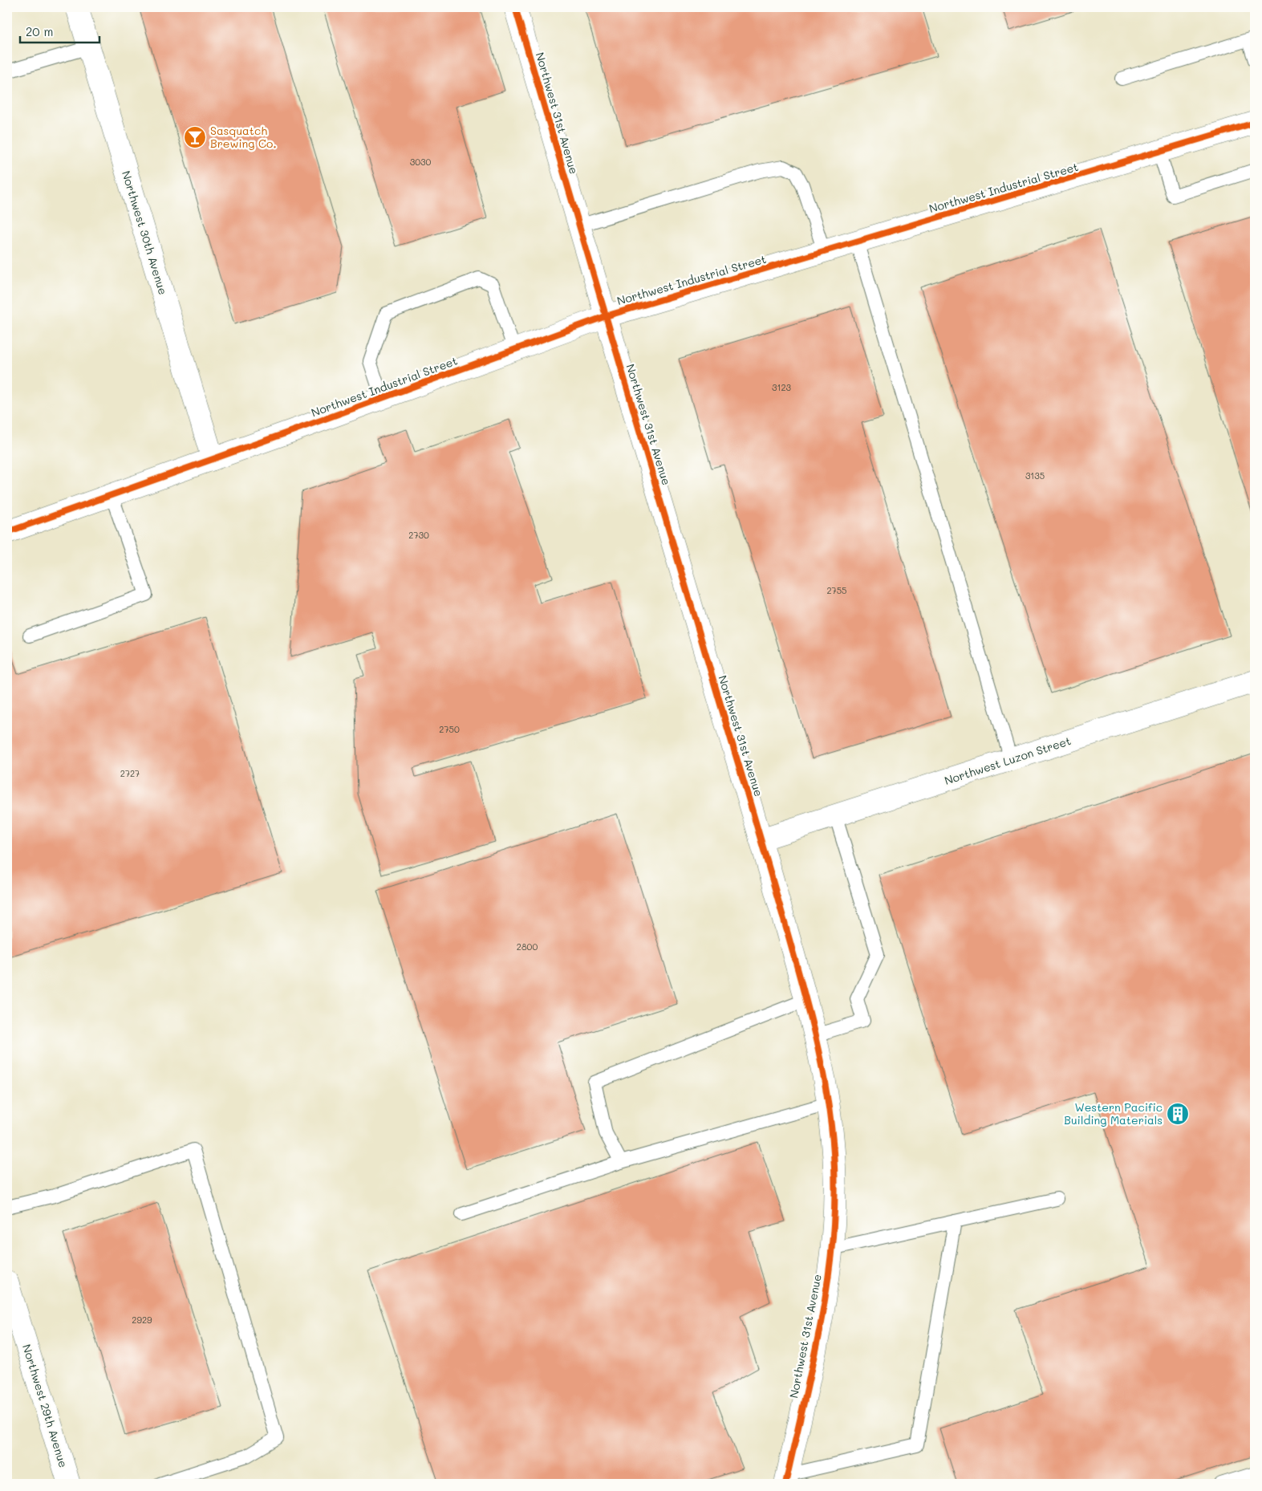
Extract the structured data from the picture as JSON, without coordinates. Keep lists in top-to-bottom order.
{
  "streets": {
    "street": [
      "Northwest 31st Avenue",
      "Northwest Industrial Street",
      "Northwest 30th Avenue",
      "Northwest Luzon Street",
      "Northwest 29th Avenue"
    ]
  },
  "crossings": [
    ["Northwest 31st Avenue", "Northwest Industrial Street"],
    ["Northwest 31st Avenue", "Northwest Luzon Street"],
    ["Northwest Industrial Street", "Northwest 30th Avenue"]
  ],
  "places": {
    "bar": ["Sasquatch Brewing Co."],
    "building": ["Western Pacific Building Materials"]
  },
  "house_numbers": [
    "3030",
    "3123",
    "3135",
    "2730",
    "2755",
    "2750",
    "2727",
    "2800",
    "2929"
  ],
  "scale_bar": "20 m"
}
